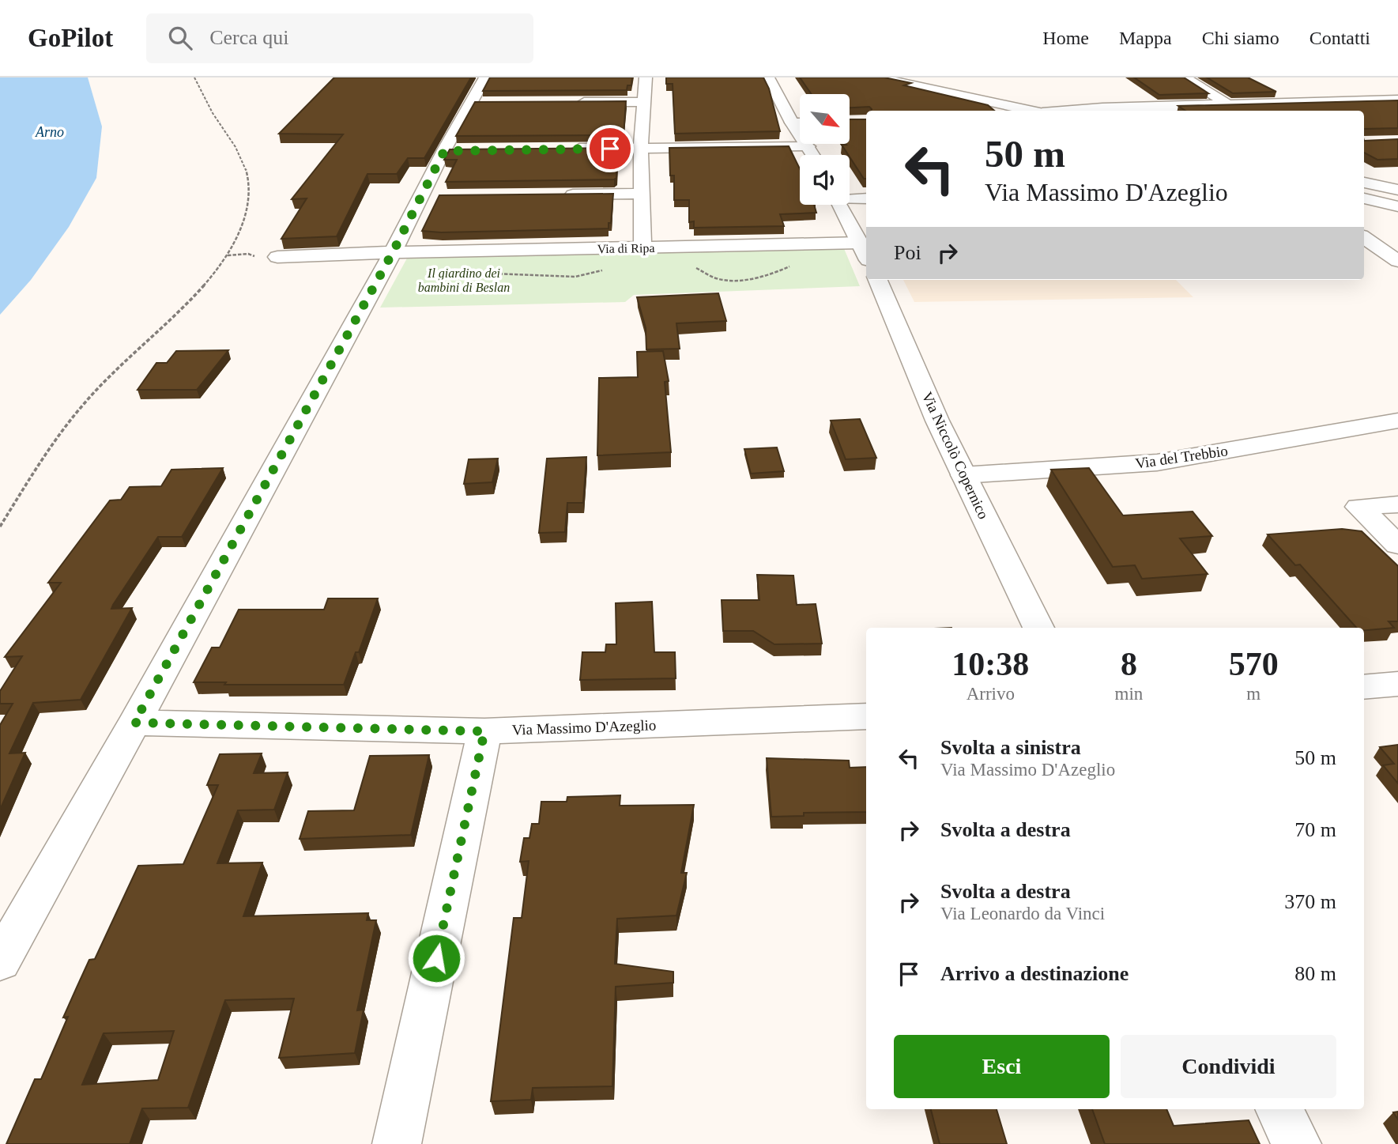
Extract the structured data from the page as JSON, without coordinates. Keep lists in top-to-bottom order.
{
  "streets": {
    "street": [
      "Via di Ripa",
      "Via Niccolò Copernico",
      "Via del Trebbio",
      "Via Massimo D'Azeglio"
    ]
  },
  "crossings": [
    ["Via Niccolò Copernico", "Via del Trebbio"]
  ],
  "water": ["Arno"],
  "parks": ["Il giardino dei bambini di Beslan"],
  "north": "bottom right",
  "page": {
    "header": "GoPilot",
    "search": "Cerca qui",
    "nav": [
      "Home",
      "Mappa",
      "Chi siamo",
      "Contatti"
    ],
    "turn": ["50 m", "Via Massimo D'Azeglio"],
    "then": "Poi",
    "eta": [
      "10:38",
      "Arrivo",
      "8",
      "min",
      "570",
      "m"
    ],
    "list": [
      {
        "name": "Svolta a sinistra",
        "note": "Via Massimo D'Azeglio",
        "value": "50 m"
      },
      {
        "name": "Svolta a destra",
        "value": "70 m"
      },
      {
        "name": "Svolta a destra",
        "note": "Via Leonardo da Vinci",
        "value": "370 m"
      },
      {
        "name": "Arrivo a destinazione",
        "value": "80 m"
      }
    ],
    "buttons": ["Esci", "Condividi"]
  }
}
